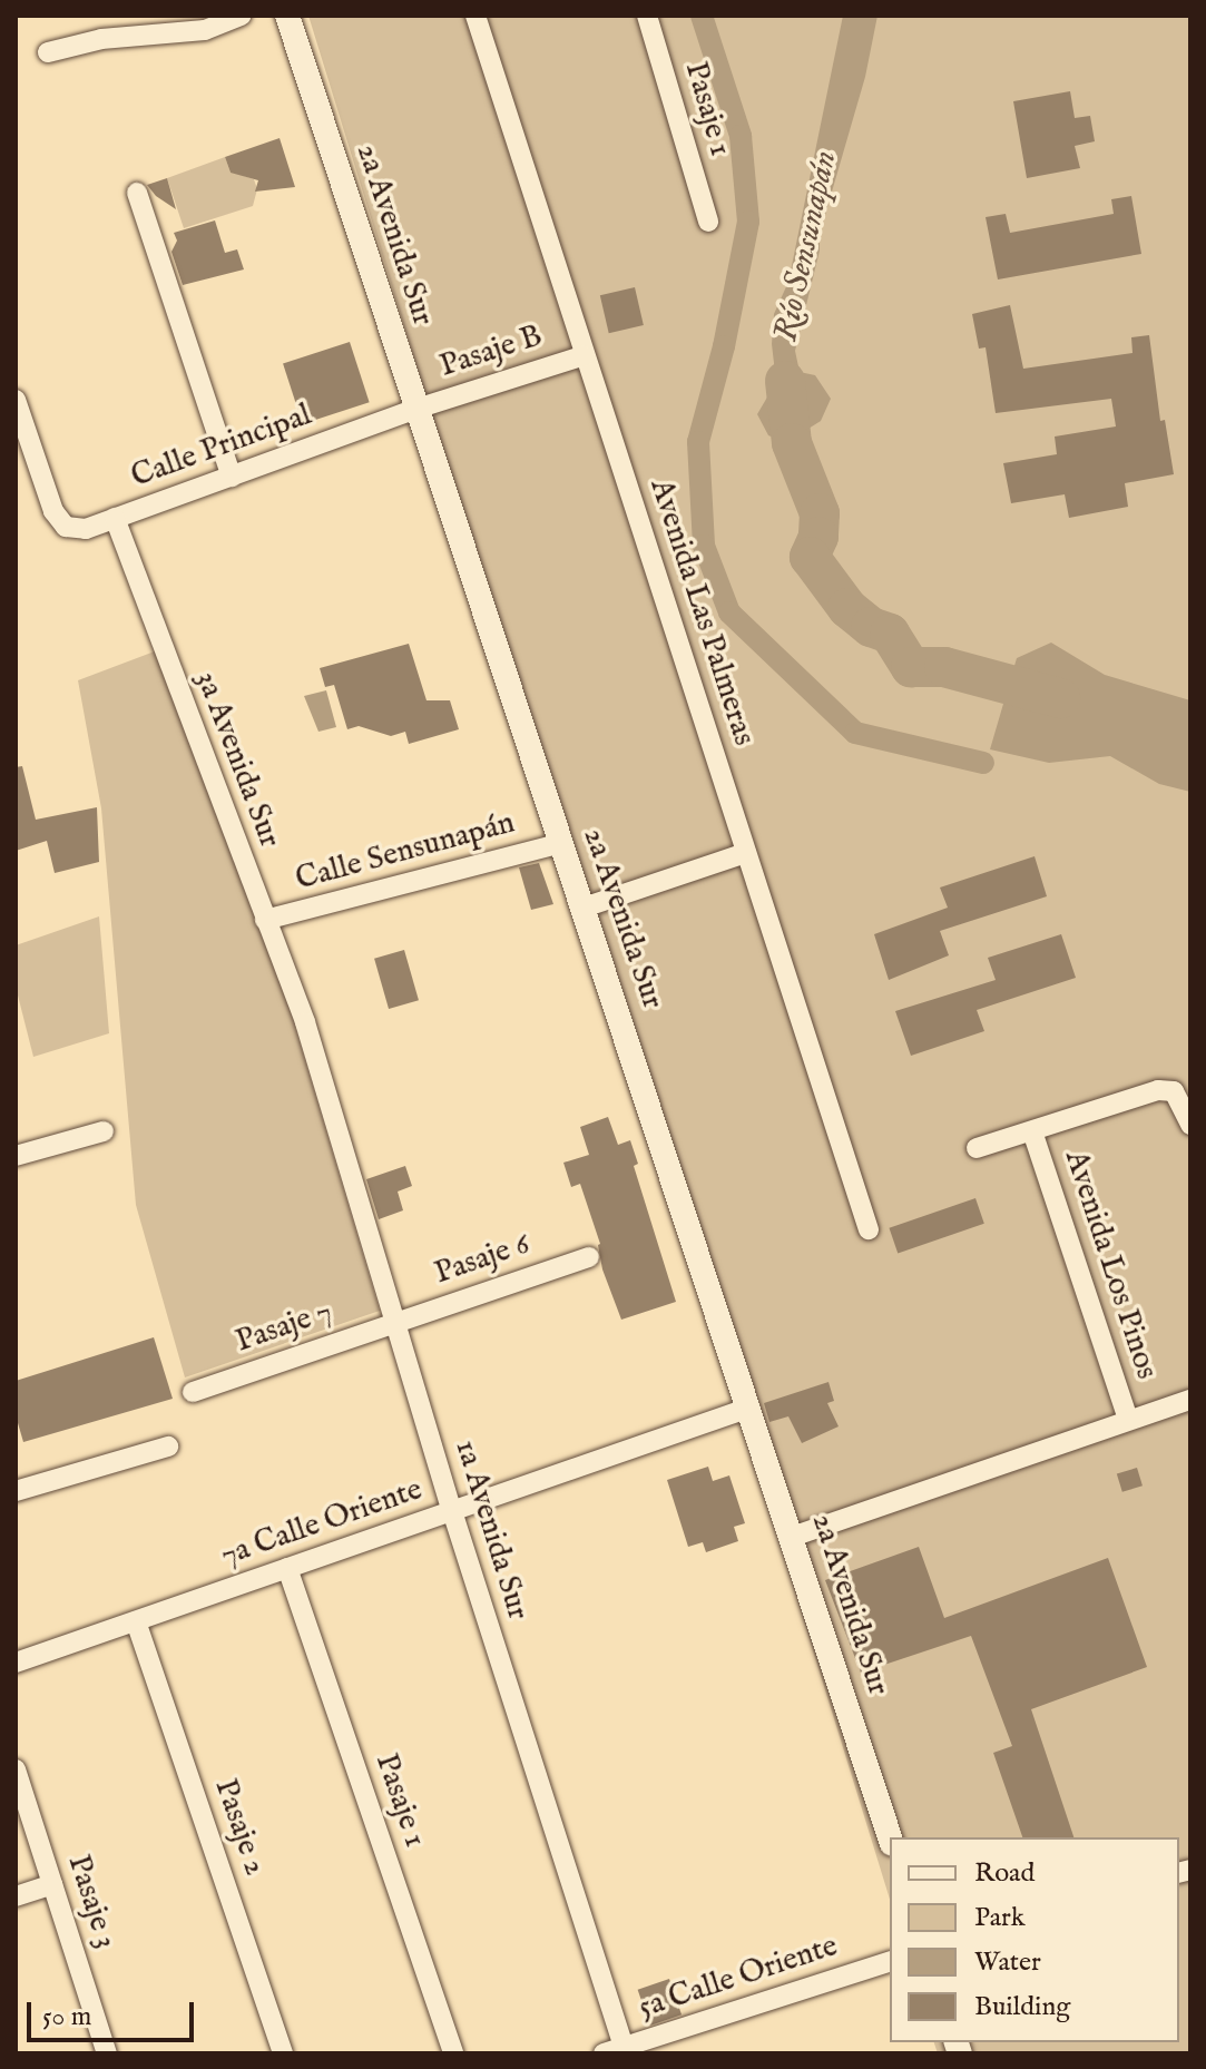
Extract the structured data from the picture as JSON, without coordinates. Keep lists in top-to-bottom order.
{
  "streets": {
    "street": [
      "Pasaje 1",
      "2a Avenida Sur",
      "Pasaje B",
      "Calle Principal",
      "Avenida Las Palmeras",
      "3a Avenida Sur",
      "Calle Sensunapán",
      "Pasaje 6",
      "Avenida Los Pinos",
      "Pasaje 7",
      "7a Calle Oriente",
      "1a Avenida Sur",
      "Pasaje 2",
      "Pasaje 3",
      "5a Calle Oriente"
    ]
  },
  "crossings": [
    ["Pasaje 1", "7a Calle Oriente"],
    ["2a Avenida Sur", "Pasaje B"],
    ["2a Avenida Sur", "Calle Principal"],
    ["2a Avenida Sur", "Calle Sensunapán"],
    ["2a Avenida Sur", "7a Calle Oriente"],
    ["Pasaje B", "Calle Principal"],
    ["Pasaje B", "Avenida Las Palmeras"],
    ["Calle Principal", "3a Avenida Sur"],
    ["3a Avenida Sur", "Calle Sensunapán"],
    ["3a Avenida Sur", "1a Avenida Sur"],
    ["Pasaje 6", "Pasaje 7"],
    ["Pasaje 6", "1a Avenida Sur"],
    ["Pasaje 7", "1a Avenida Sur"],
    ["7a Calle Oriente", "1a Avenida Sur"],
    ["7a Calle Oriente", "Pasaje 2"],
    ["1a Avenida Sur", "5a Calle Oriente"]
  ],
  "water": ["Río Sensunapán"],
  "legend": [
    "Road",
    "Park",
    "Water",
    "Building"
  ],
  "scale_bar": "50 m"
}
